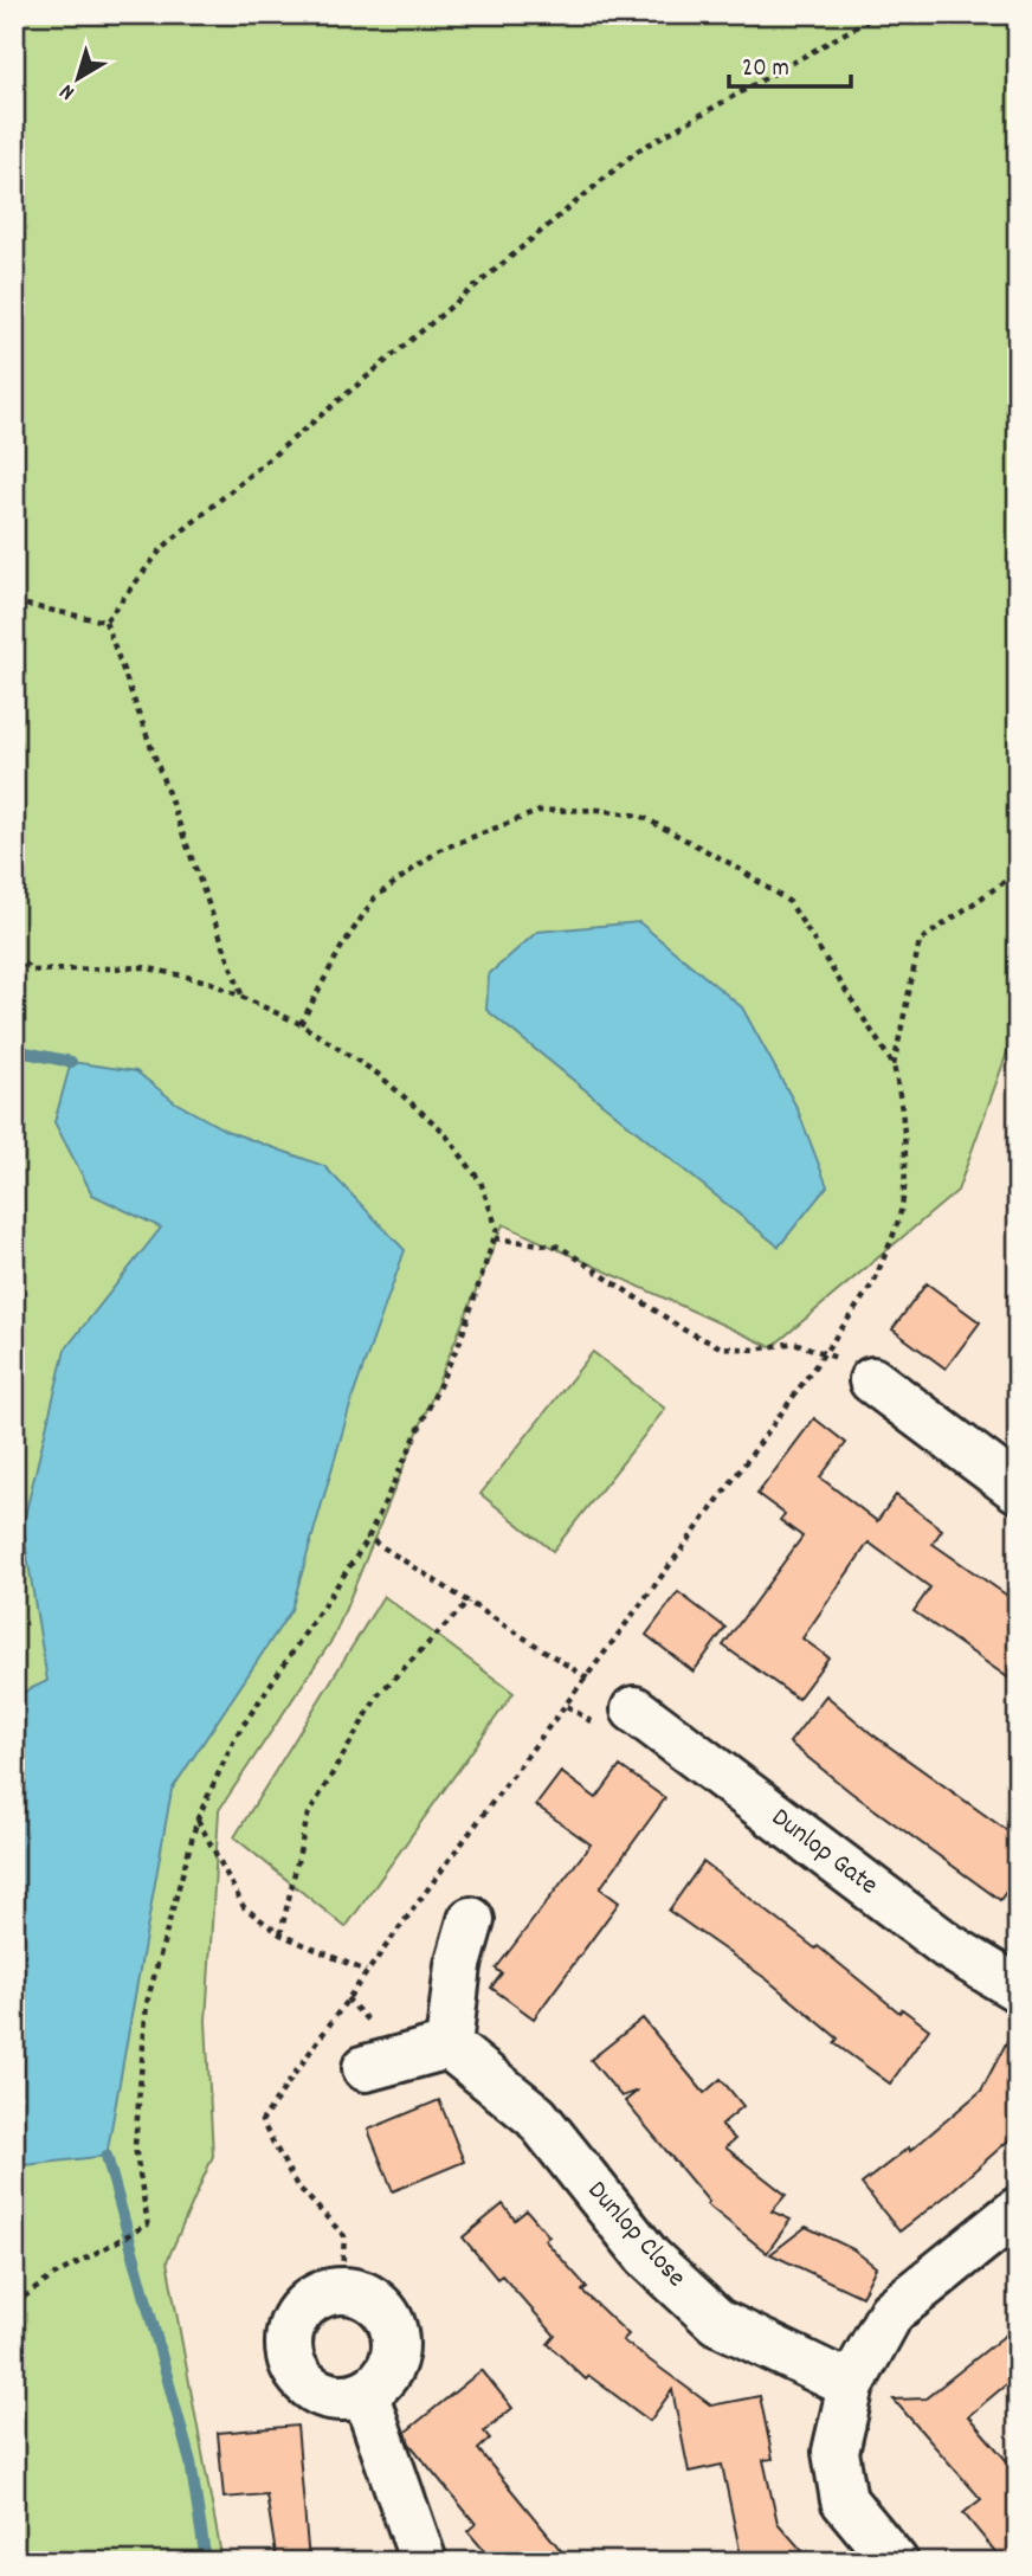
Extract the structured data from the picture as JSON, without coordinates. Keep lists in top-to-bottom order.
{
  "streets": {
    "street": ["Dunlop Gate", "Dunlop Close"]
  },
  "scale_bar": "20 m",
  "north": "bottom left"
}
